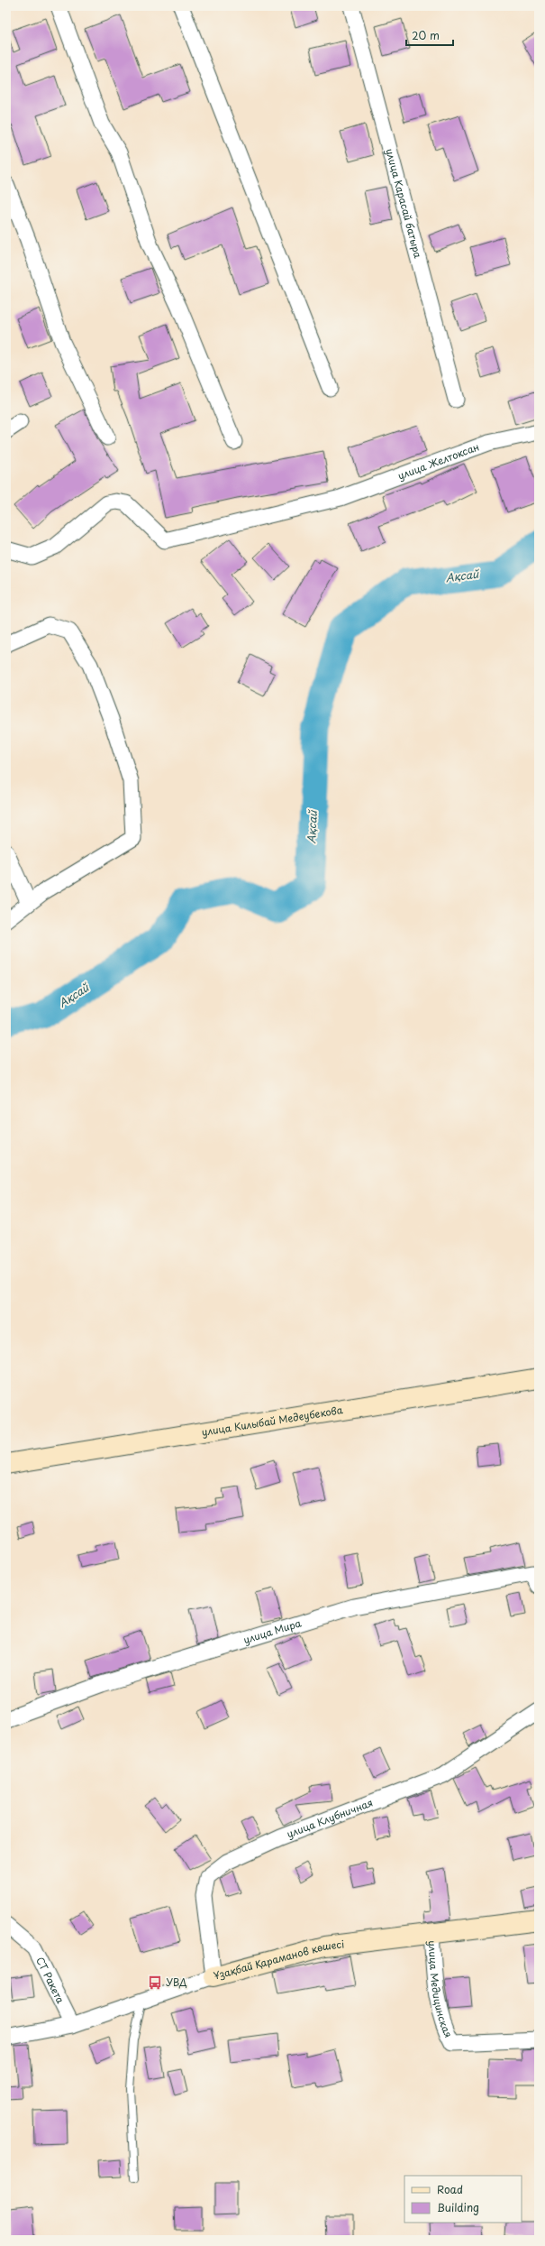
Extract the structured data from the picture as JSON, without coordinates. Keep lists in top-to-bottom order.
{
  "streets": {
    "main road": ["улица Килыбай Медеубекова", "Ұзақбай Қараманов көшесі"],
    "street": [
      "улица Карасай батыра",
      "улица Желтоксан",
      "улица Мира",
      "улица Клубничная",
      "СТ Ракета",
      "улица Медицинская"
    ]
  },
  "crossings": [
    ["улица Клубничная", "Ұзақбай Қараманов көшесі"],
    ["Ұзақбай Қараманов көшесі", "СТ Ракета"],
    ["Ұзақбай Қараманов көшесі", "улица Медицинская"]
  ],
  "water": ["Ақсай"],
  "places": {
    "bus stop": ["УВД"]
  },
  "legend": ["Road", "Building"],
  "scale_bar": "20 m"
}
